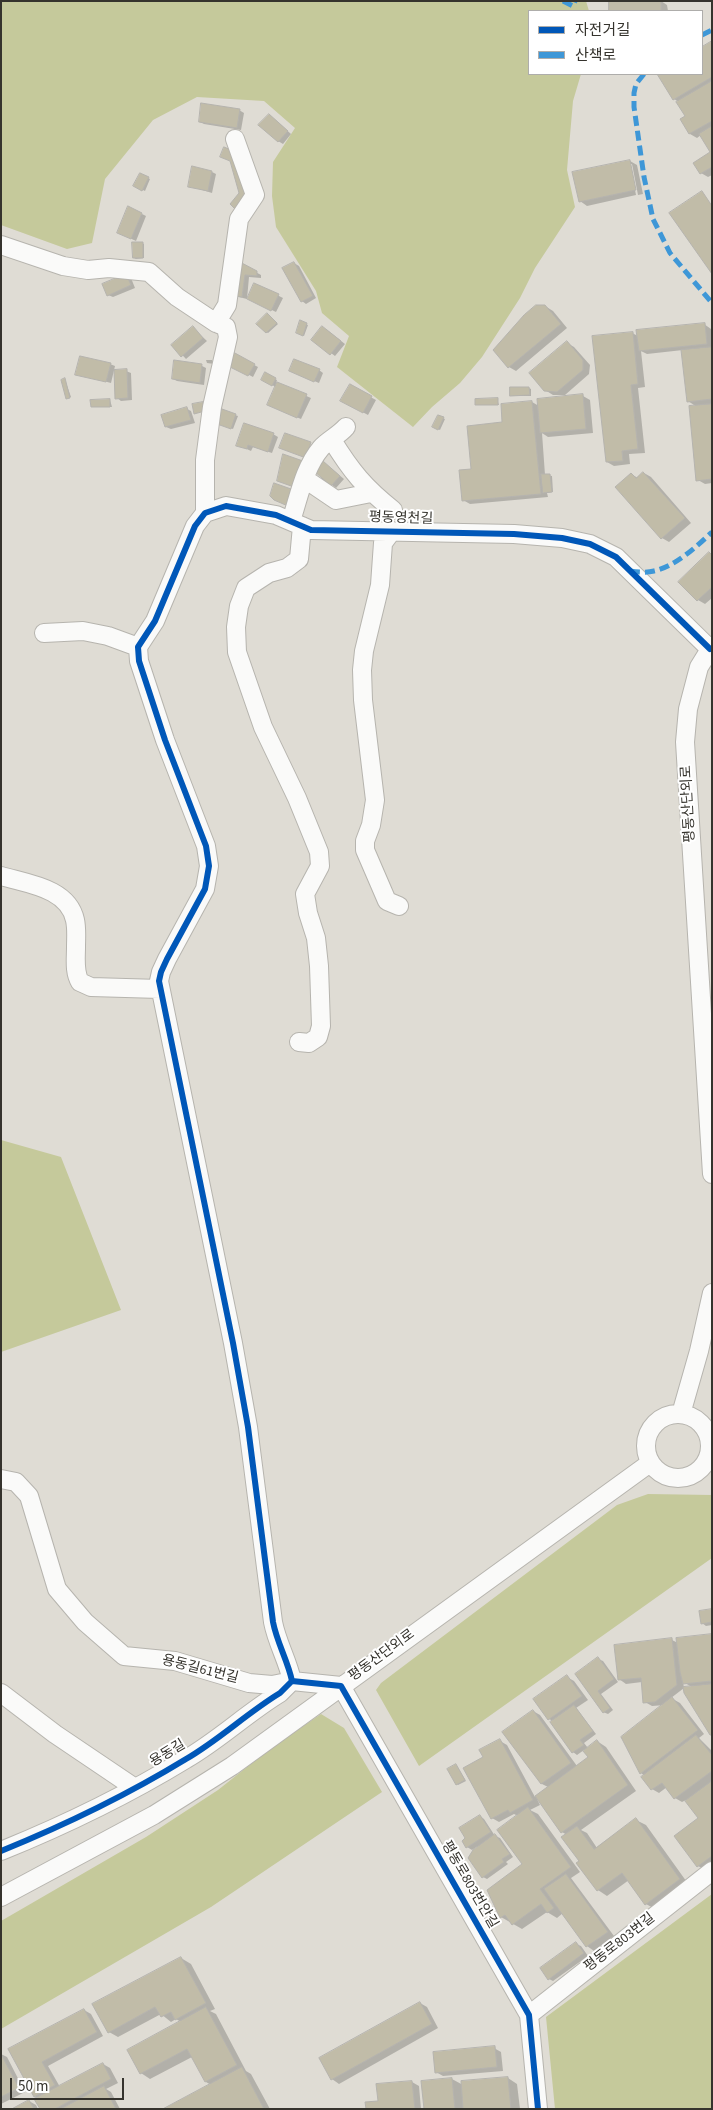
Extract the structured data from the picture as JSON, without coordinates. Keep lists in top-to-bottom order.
{
  "streets": {
    "street": [
      "평동영천길",
      "평동산단외로",
      "용동길61번길",
      "용동길",
      "평동로803번안길",
      "평동로803번길"
    ]
  },
  "crossings": [
    ["평동영천길", "평동산단외로"],
    ["평동산단외로", "평동로803번안길"],
    ["용동길61번길", "용동길"],
    ["평동로803번안길", "평동로803번길"]
  ],
  "legend": ["자전거길", "산책로"],
  "scale_bar": "50 m"
}
